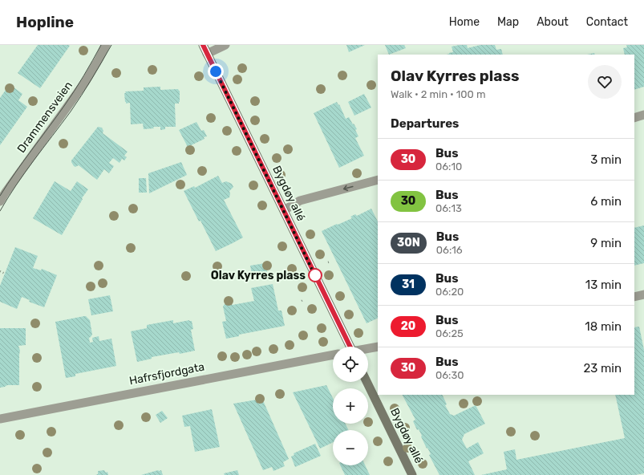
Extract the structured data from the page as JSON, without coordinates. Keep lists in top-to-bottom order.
{
  "streets": {
    "main road": ["Bygdøy allé"],
    "street": ["Drammensveien", "Hafrsfjordgata"]
  },
  "places": ["Olav Kyrres plass"],
  "lines": ["bus line 30"],
  "page": {
    "header": "Hopline",
    "nav": [
      "Home",
      "Map",
      "About",
      "Contact"
    ],
    "heading": [
      ["Olav Kyrres plass", "Walk · 2 min · 100 m"],
      "Departures"
    ],
    "list": [
      {
        "mark": "30",
        "name": "Bus",
        "note": "06:10",
        "value": "3 min"
      },
      {
        "mark": "30",
        "name": "Bus",
        "note": "06:13",
        "value": "6 min"
      },
      {
        "mark": "30N",
        "name": "Bus",
        "note": "06:16",
        "value": "9 min"
      },
      {
        "mark": "31",
        "name": "Bus",
        "note": "06:20",
        "value": "13 min"
      },
      {
        "mark": "20",
        "name": "Bus",
        "note": "06:25",
        "value": "18 min"
      },
      {
        "mark": "30",
        "name": "Bus",
        "note": "06:30",
        "value": "23 min"
      }
    ],
    "map_buttons": ["+", "−"]
  }
}
